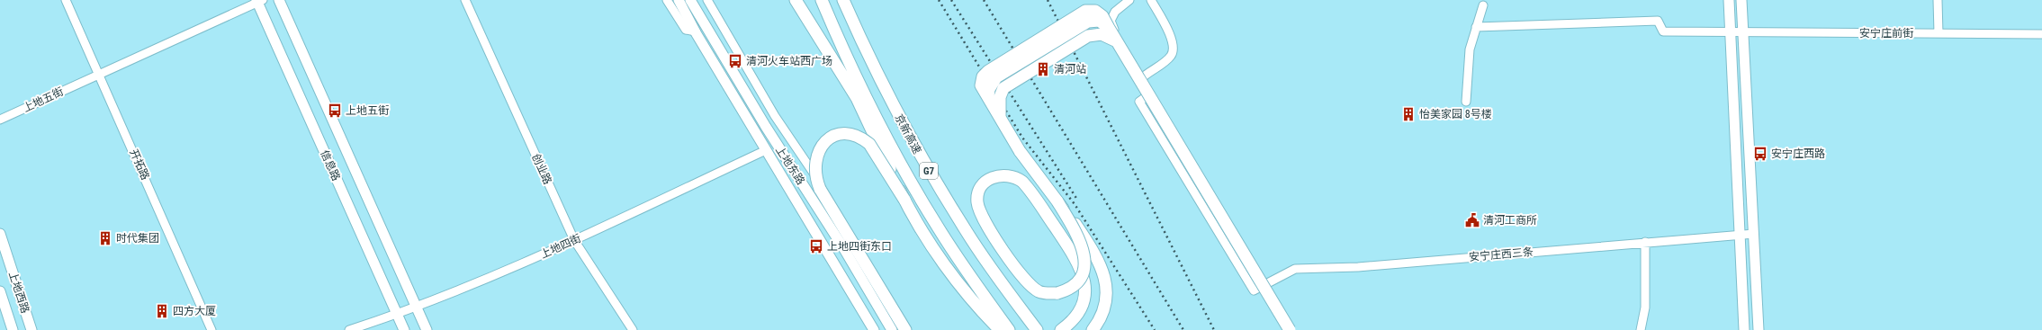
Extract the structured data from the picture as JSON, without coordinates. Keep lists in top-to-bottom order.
{
  "streets": {
    "highway": ["京新高速", "G7"],
    "main road": ["信息路", "上地东路", "上地西路"],
    "street": [
      "安宁庄前街",
      "上地五街",
      "开拓路",
      "创业路",
      "上地四街",
      "安宁庄西三条"
    ]
  },
  "crossings": [
    ["上地五街", "开拓路"],
    ["上地五街", "信息路"],
    ["信息路", "上地四街"],
    ["上地东路", "上地四街"],
    ["创业路", "上地四街"]
  ],
  "places": {
    "bus stop": [
      "清河火车站西广场",
      "上地五街",
      "安宁庄西路",
      "上地四街东口"
    ],
    "building": [
      "清河站",
      "怡美家园 8号楼",
      "时代集团",
      "四方大厦"
    ],
    "public building": ["清河工商所"]
  }
}
